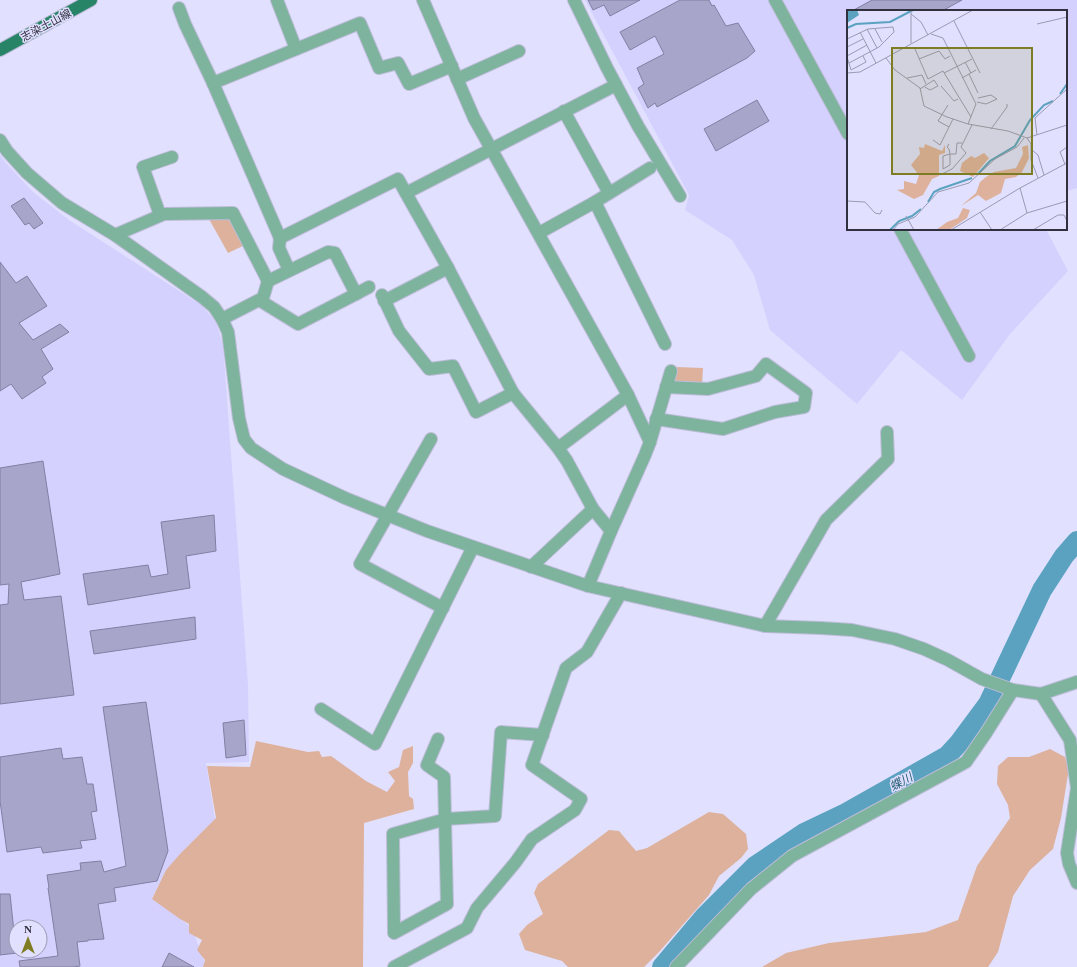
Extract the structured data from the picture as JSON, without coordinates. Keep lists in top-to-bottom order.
{
  "streets": {
    "main road": ["志染土山線"]
  },
  "water": ["蝶川"],
  "north": "top"
}
